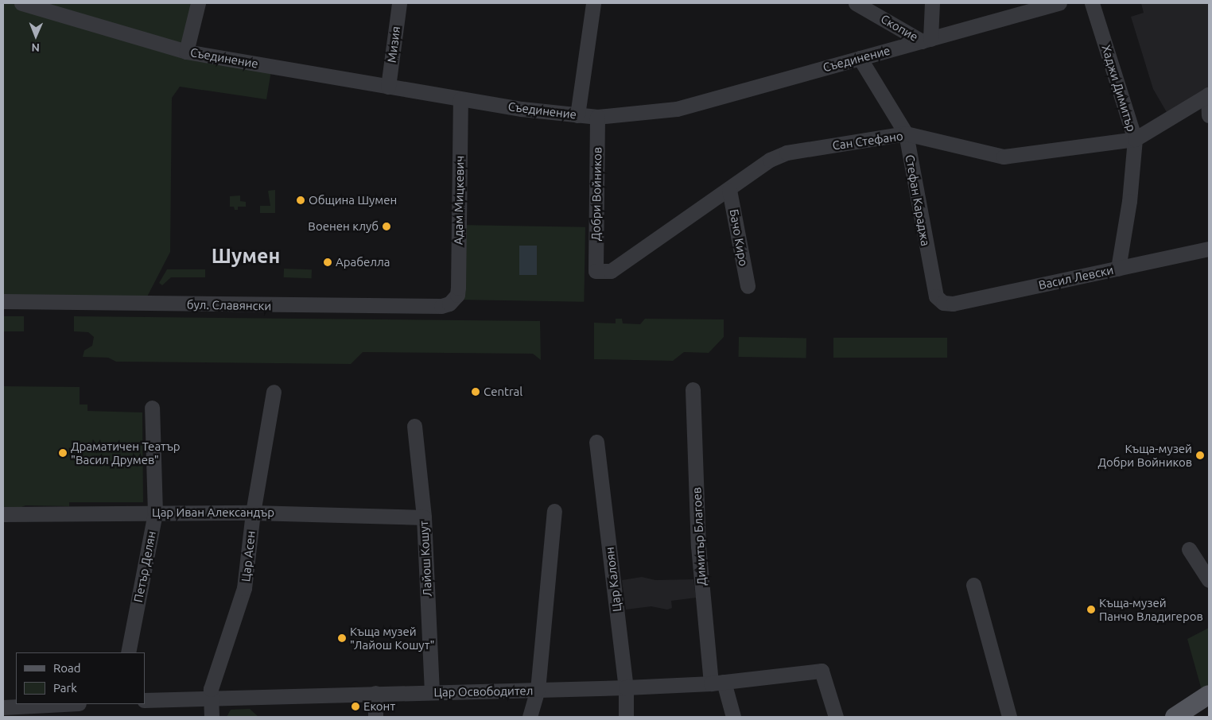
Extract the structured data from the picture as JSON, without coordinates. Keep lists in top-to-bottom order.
{
  "streets": {
    "street": [
      "Скопие",
      "Мизия",
      "Съединение",
      "Хаджи Димитър",
      "Сан Стефано",
      "Добри Войников",
      "Адам Мицкевич",
      "Стефан Караджа",
      "Бачо Киро",
      "Васил Левски",
      "бул. Славянски",
      "Цар Иван Александър",
      "Димитър Благоев",
      "Цар Асен",
      "Лайош Кошут",
      "Петър Делян",
      "Цар Калоян",
      "Цар Освободител"
    ]
  },
  "crossings": [
    ["Скопие", "Съединение"],
    ["Мизия", "Съединение"],
    ["Съединение", "Добри Войников"],
    ["Съединение", "Адам Мицкевич"],
    ["Съединение", "Стефан Караджа"],
    ["Хаджи Димитър", "Сан Стефано"],
    ["Хаджи Димитър", "Васил Левски"],
    ["Сан Стефано", "Добри Войников"],
    ["Сан Стефано", "Стефан Караджа"],
    ["Сан Стефано", "Бачо Киро"],
    ["Адам Мицкевич", "бул. Славянски"],
    ["Стефан Караджа", "Васил Левски"],
    ["Цар Иван Александър", "Цар Асен"],
    ["Цар Иван Александър", "Лайош Кошут"],
    ["Цар Иван Александър", "Петър Делян"],
    ["Димитър Благоев", "Цар Освободител"],
    ["Цар Асен", "Цар Освободител"],
    ["Лайош Кошут", "Цар Освободител"],
    ["Цар Калоян", "Цар Освободител"]
  ],
  "districts": ["Шумен"],
  "places": [
    "Община Шумен",
    "Военен клуб",
    "Арабелла",
    "Central",
    "Драматичен Театър \"Васил Друмев\"",
    "Къща-музей Добри Войников",
    "Къща-музей Панчо Владигеров",
    "Къща музей \"Лайош Кошут\"",
    "Еконт"
  ],
  "legend": ["Road", "Park"],
  "north": "bottom"
}
